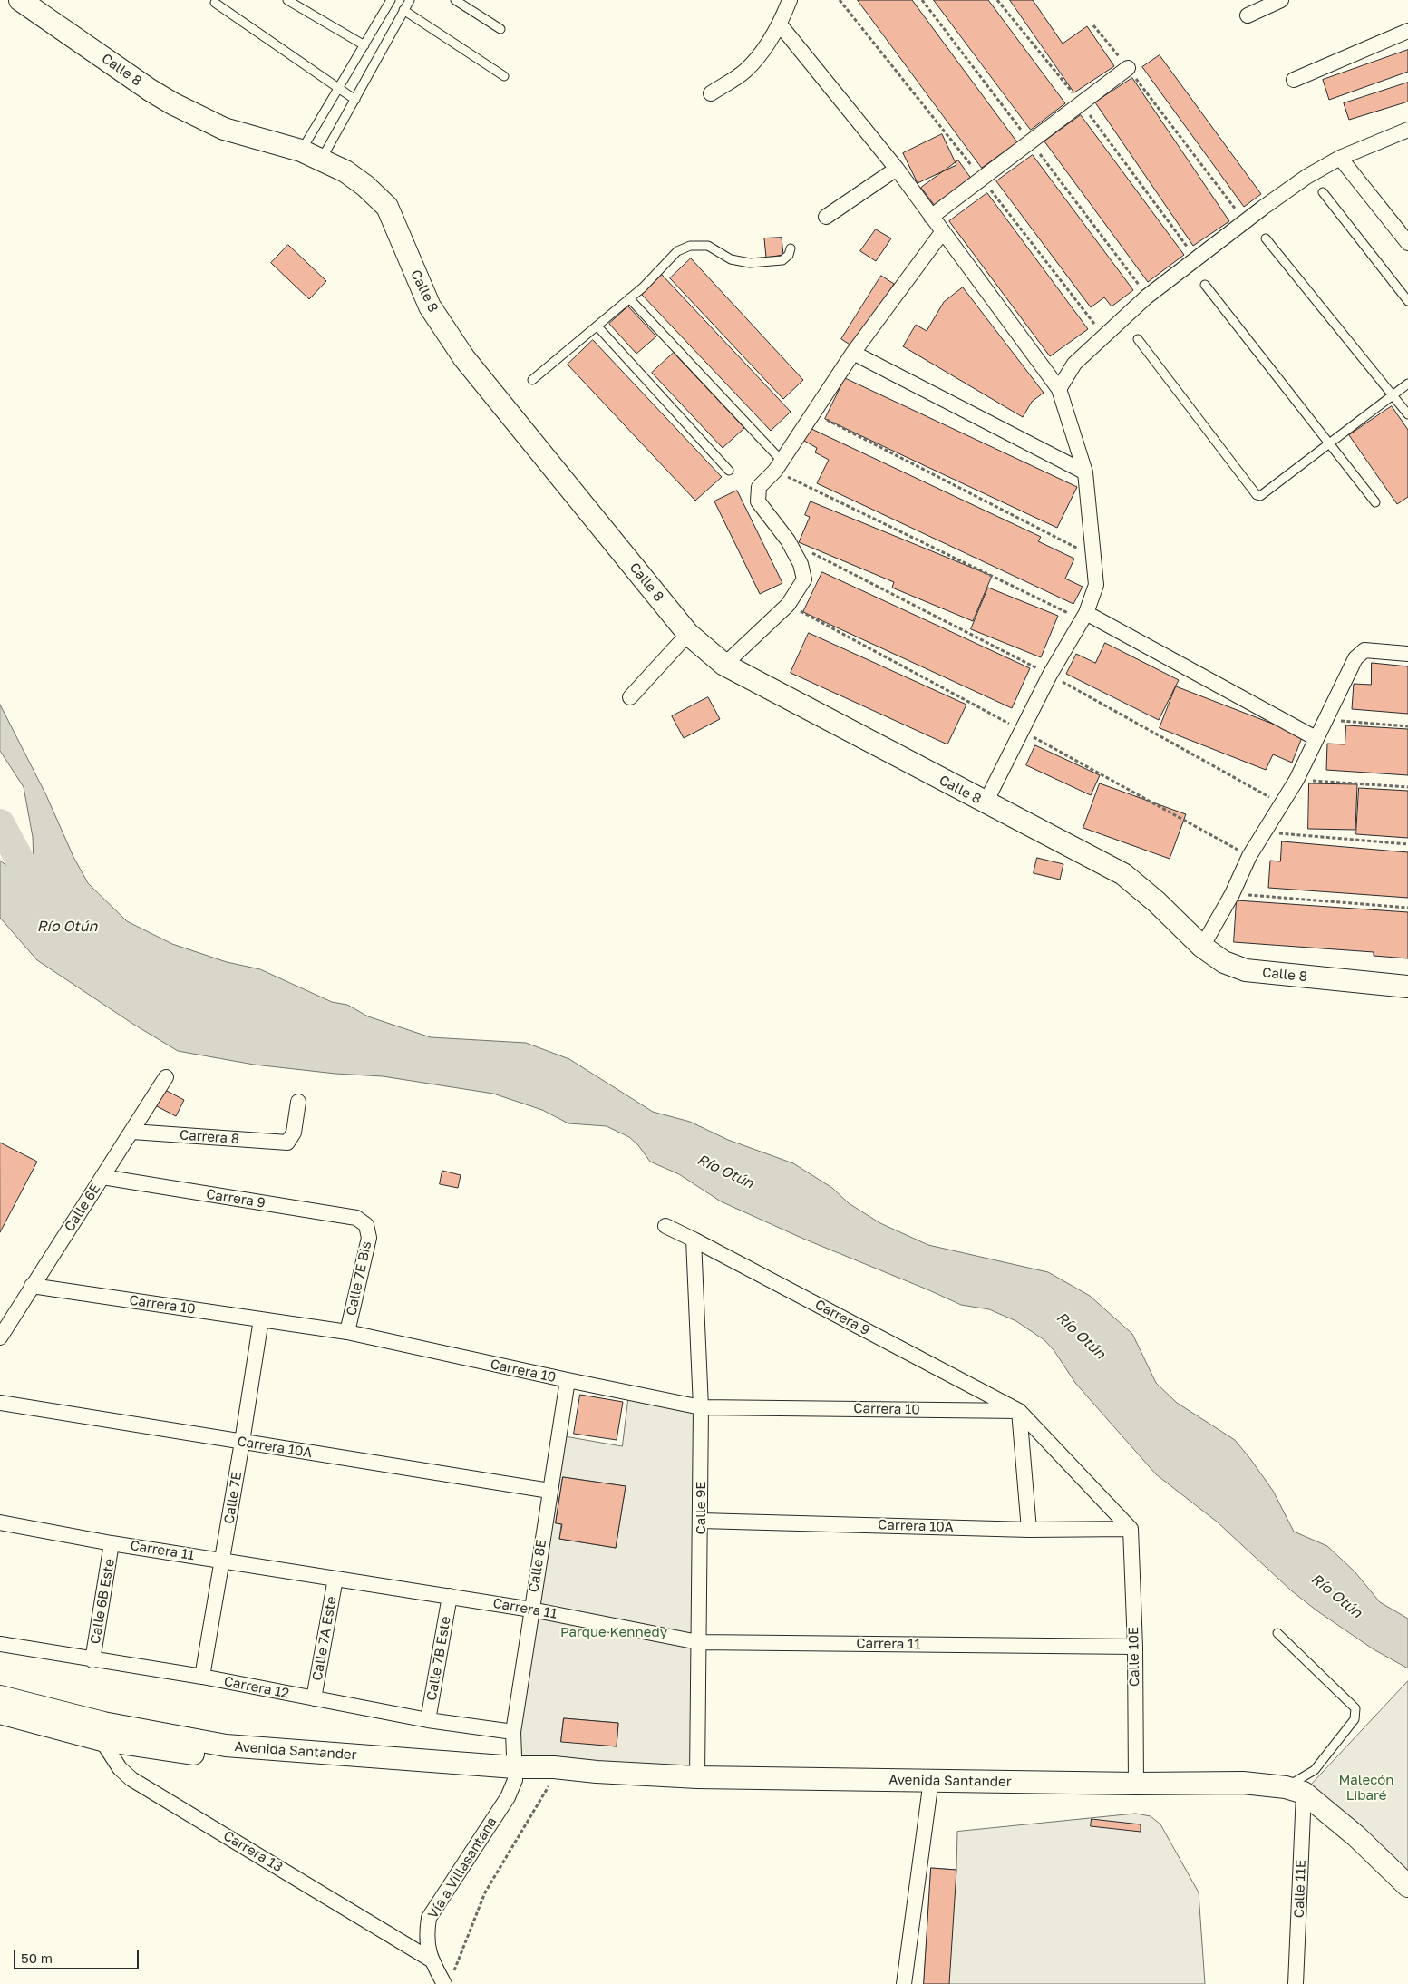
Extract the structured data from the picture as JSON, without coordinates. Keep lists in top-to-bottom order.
{
  "streets": {
    "street": [
      "Calle 8",
      "Carrera 8",
      "Carrera 9",
      "Calle 6E",
      "Calle 7E Bis",
      "Carrera 10",
      "Carrera 10A",
      "Calle 7E",
      "Calle 9E",
      "Carrera 11",
      "Calle 8E",
      "Calle 6B Este",
      "Calle 7A Este",
      "Calle 10E",
      "Calle 7B Este",
      "Carrera 12",
      "Avenida Santander",
      "Carrera 13",
      "Vía a Villasantana",
      "Calle 11E"
    ]
  },
  "crossings": [
    ["Carrera 8", "Calle 6E"],
    ["Carrera 9", "Calle 6E"],
    ["Carrera 9", "Calle 7E Bis"],
    ["Carrera 9", "Carrera 10"],
    ["Carrera 9", "Carrera 10A"],
    ["Carrera 9", "Calle 9E"],
    ["Carrera 9", "Calle 10E"],
    ["Calle 6E", "Carrera 10"],
    ["Calle 7E Bis", "Carrera 10"],
    ["Carrera 10", "Calle 7E"],
    ["Carrera 10", "Calle 9E"],
    ["Carrera 10", "Calle 8E"],
    ["Carrera 10A", "Calle 7E"],
    ["Carrera 10A", "Calle 9E"],
    ["Carrera 10A", "Calle 8E"],
    ["Carrera 10A", "Calle 10E"],
    ["Calle 7E", "Carrera 11"],
    ["Calle 7E", "Carrera 12"],
    ["Calle 9E", "Carrera 11"],
    ["Calle 9E", "Avenida Santander"],
    ["Carrera 11", "Calle 8E"],
    ["Carrera 11", "Calle 6B Este"],
    ["Carrera 11", "Calle 7A Este"],
    ["Carrera 11", "Calle 10E"],
    ["Carrera 11", "Calle 7B Este"],
    ["Calle 8E", "Carrera 12"],
    ["Calle 8E", "Avenida Santander"],
    ["Calle 8E", "Vía a Villasantana"],
    ["Calle 6B Este", "Carrera 12"],
    ["Calle 7A Este", "Carrera 12"],
    ["Calle 10E", "Avenida Santander"],
    ["Calle 7B Este", "Carrera 12"],
    ["Avenida Santander", "Carrera 13"],
    ["Avenida Santander", "Vía a Villasantana"],
    ["Avenida Santander", "Calle 11E"],
    ["Carrera 13", "Vía a Villasantana"]
  ],
  "water": ["Río Otún"],
  "parks": ["Parque Kennedy", "Malecón Libaré"],
  "scale_bar": "50 m"
}
